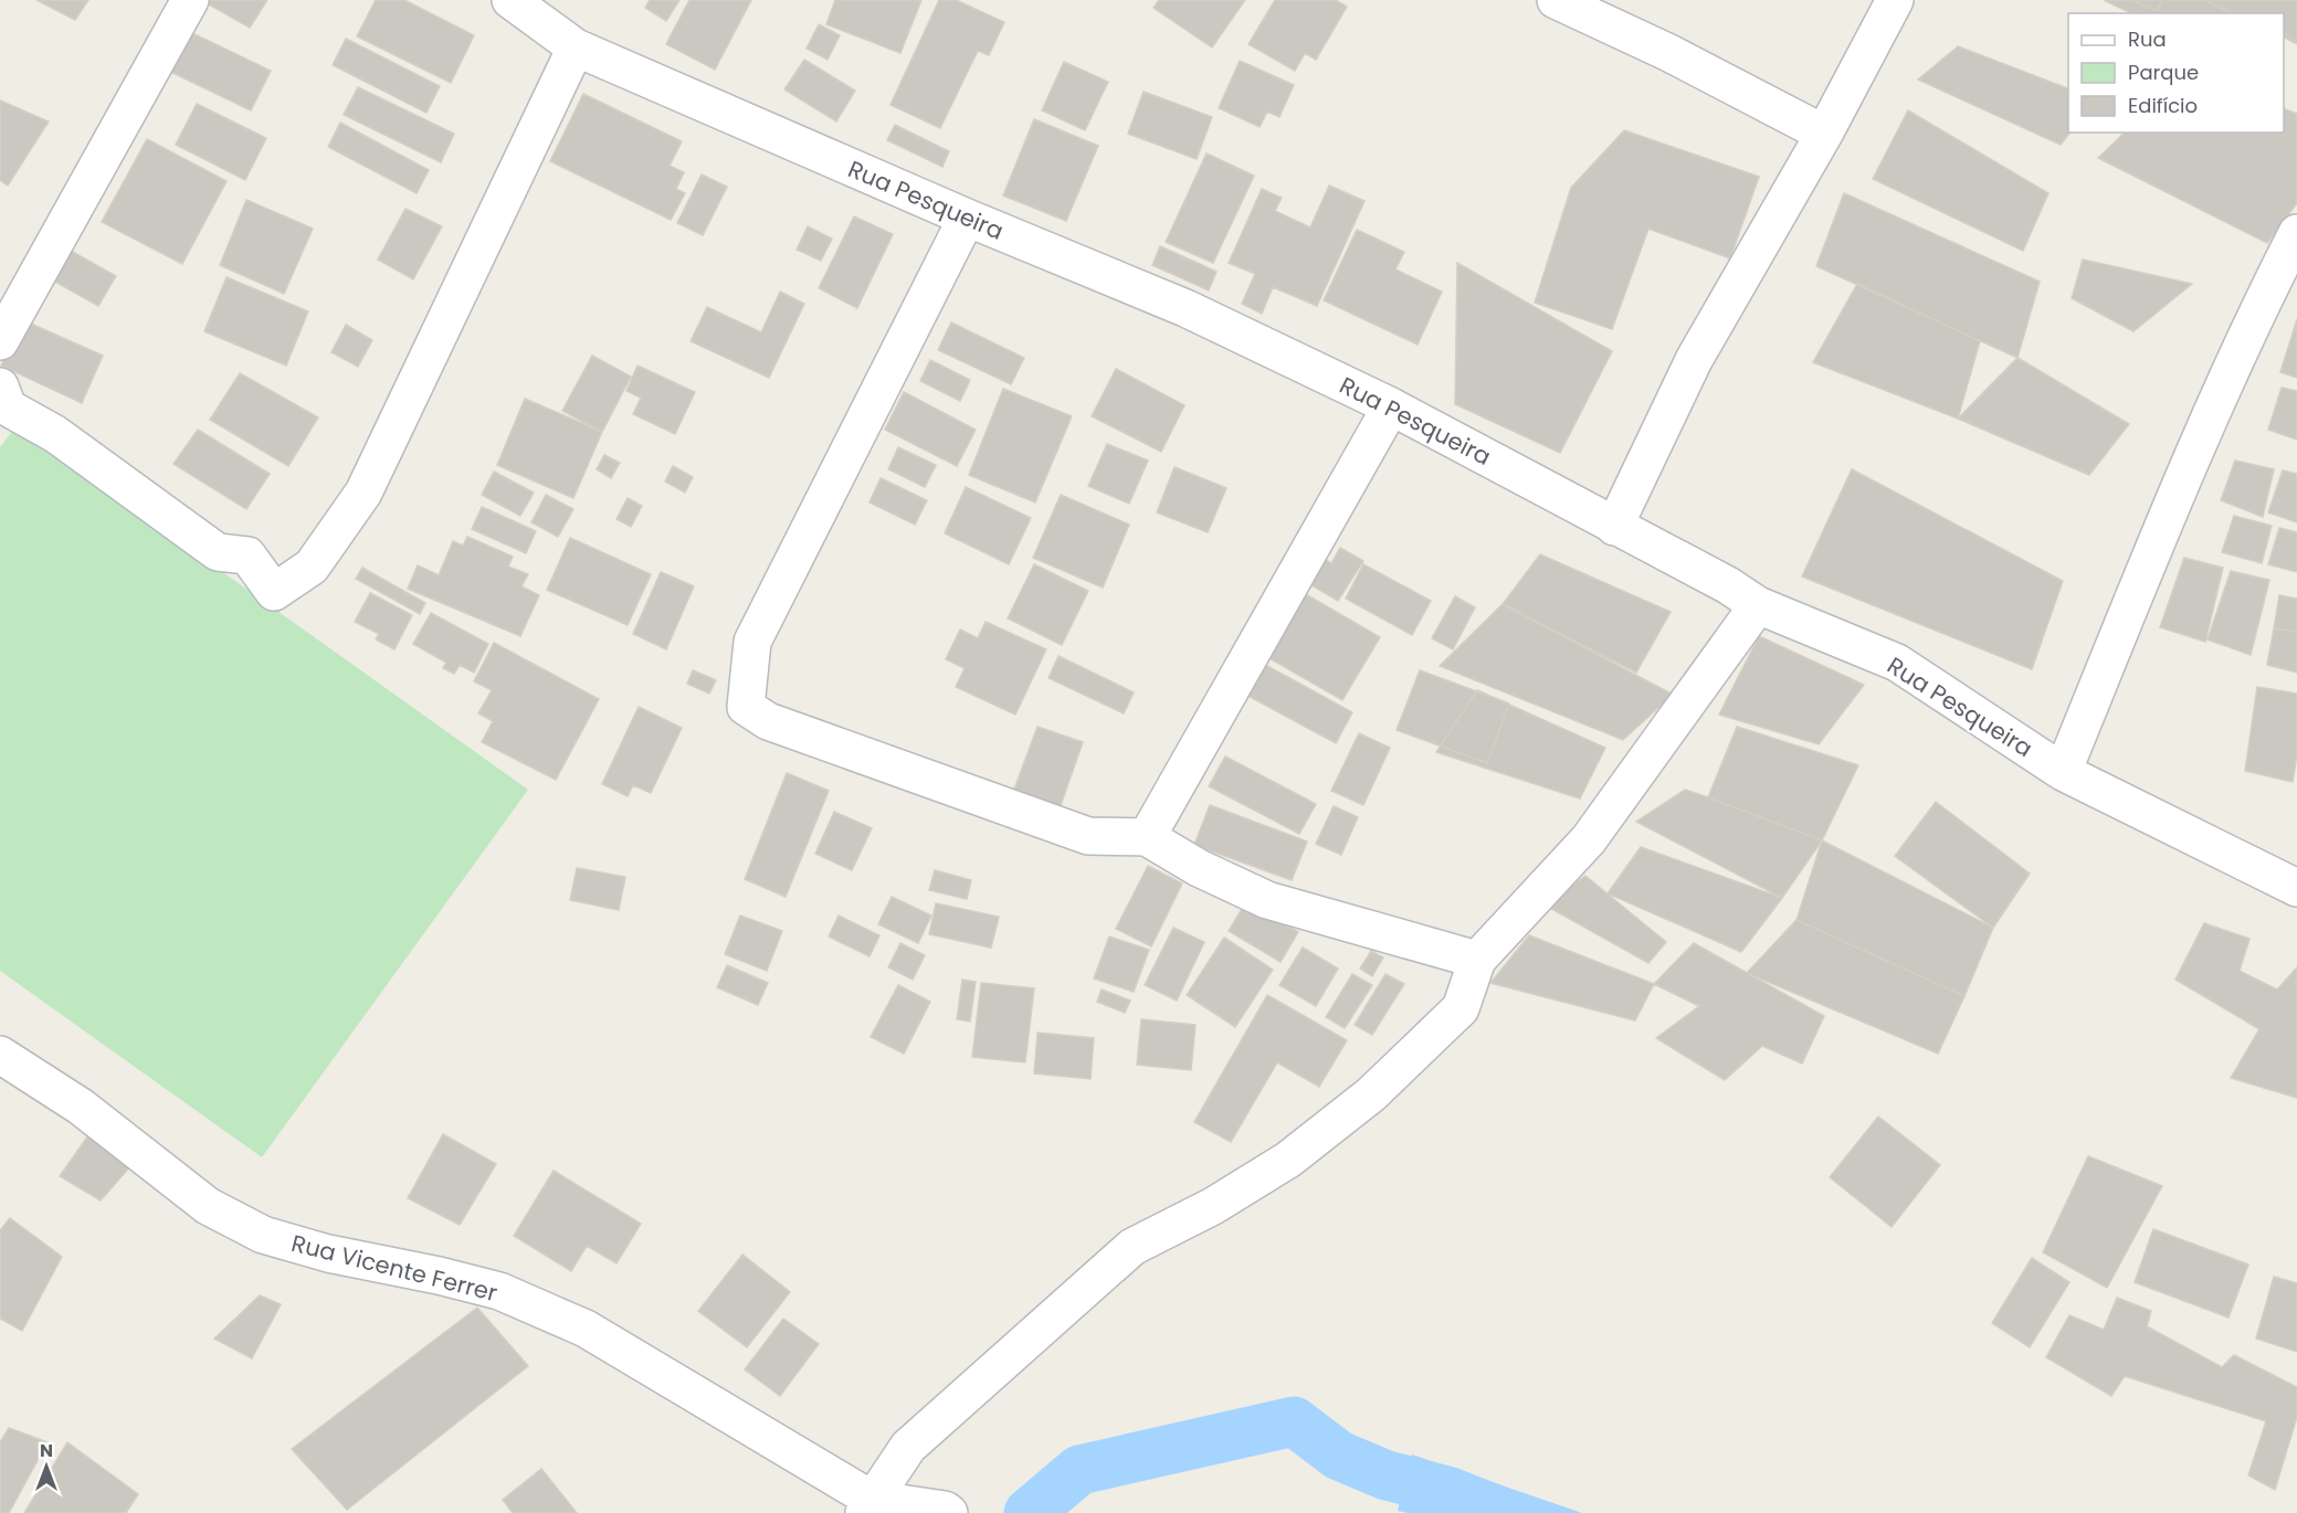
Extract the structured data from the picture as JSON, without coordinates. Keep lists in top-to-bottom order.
{
  "streets": {
    "street": ["Rua Pesqueira", "Rua Vicente Ferrer"]
  },
  "legend": ["Rua", "Parque", "Edifício"],
  "north": "top"
}
